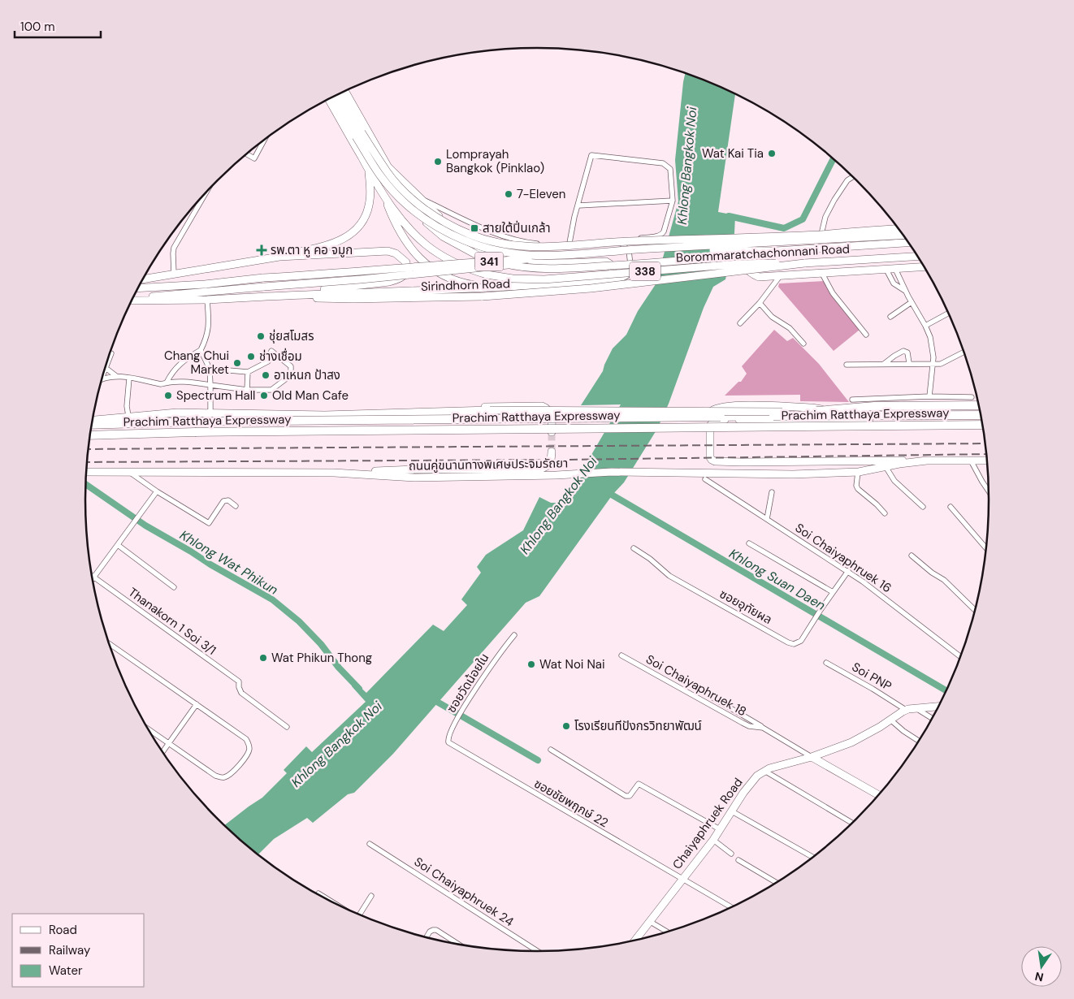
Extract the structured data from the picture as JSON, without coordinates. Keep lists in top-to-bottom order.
{
  "streets": {
    "highway": ["Prachim Ratthaya Expressway"],
    "main road": [
      "Borommaratchachonnani Road",
      "341",
      "338",
      "Sirindhorn Road",
      "ถนนคู่ขนานทางพิเศษประจิมรัถยา",
      "Chaiyaphruek Road"
    ],
    "street": [
      "Soi Chaiyaphruek 16",
      "ซอยอุทัยผล",
      "Thanakorn 1 Soi 3/1",
      "Soi PNP",
      "ซอยวัดน้อยใน",
      "Soi Chaiyaphruek 18",
      "ซอยชัยพฤกษ์ 22",
      "Soi Chaiyaphruek 24"
    ]
  },
  "crossings": [
    ["Borommaratchachonnani Road", "Sirindhorn Road"],
    ["Soi Chaiyaphruek 16", "ซอยอุทัยผล"],
    ["Soi PNP", "Chaiyaphruek Road"],
    ["ซอยวัดน้อยใน", "ซอยชัยพฤกษ์ 22"],
    ["Soi Chaiyaphruek 18", "Chaiyaphruek Road"],
    ["ซอยชัยพฤกษ์ 22", "Chaiyaphruek Road"]
  ],
  "water": ["Khlong Bangkok Noi", "Khlong Wat Phikun", "Khlong Suan Daen"],
  "places": {
    "other": [
      "Wat Kai Tia",
      "Lomprayah Bangkok (Pinklao)",
      "7-Eleven",
      "ชุ่ยสโมสร",
      "ช่างเชื่อม",
      "Chang Chui Market",
      "อาเหนก ป้าสง",
      "Spectrum Hall",
      "Old Man Cafe",
      "Wat Phikun Thong",
      "Wat Noi Nai",
      "โรงเรียนทีปังกรวิทยาพัฒน์"
    ],
    "transit": ["สายใต้ปิ่นเกล้า"],
    "health": ["รพ.ตา หู คอ จมูก"]
  },
  "legend": ["Road", "Railway", "Water"],
  "scale_bar": "100 m",
  "north": "bottom"
}
